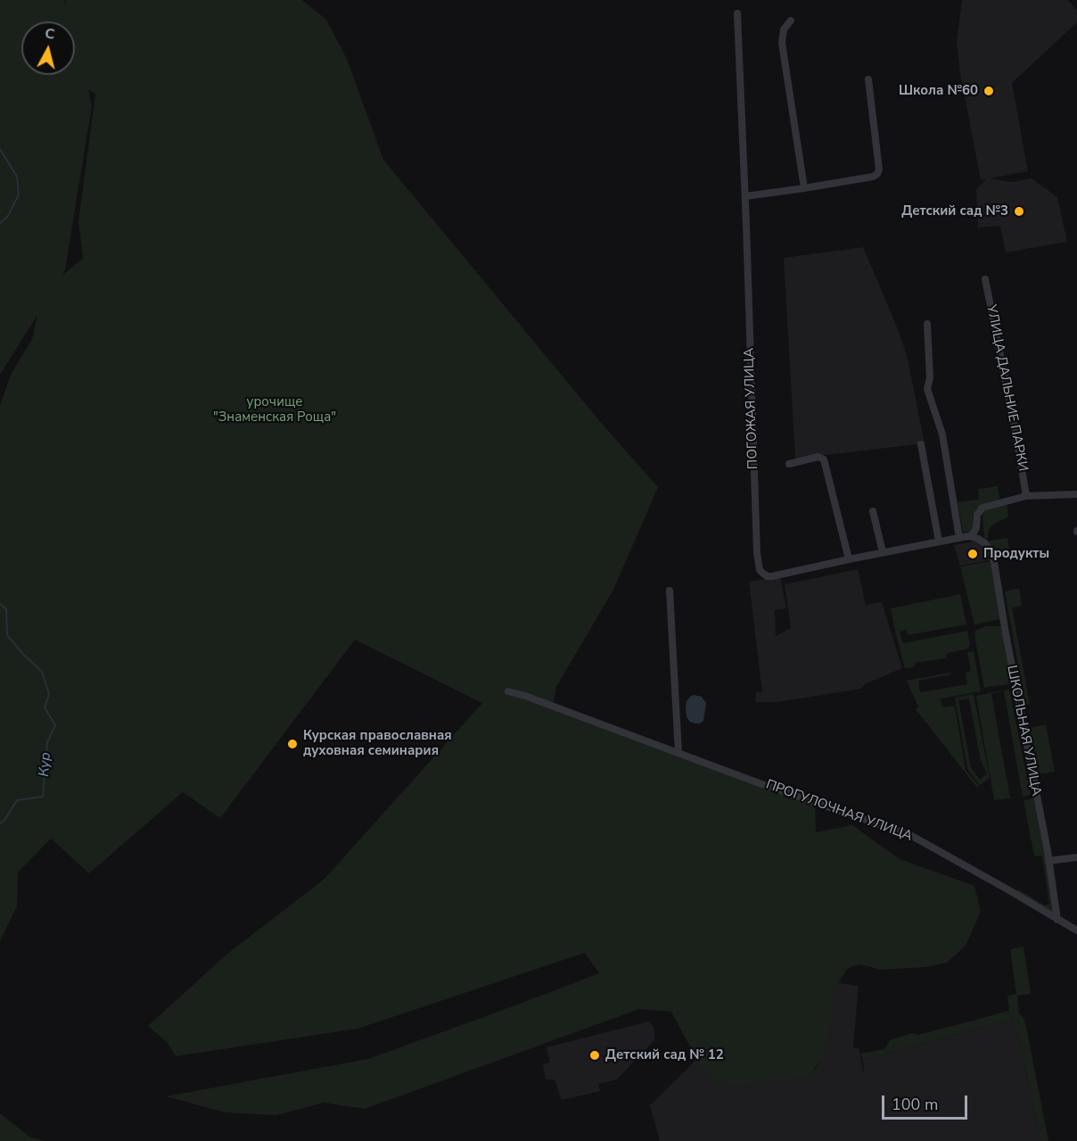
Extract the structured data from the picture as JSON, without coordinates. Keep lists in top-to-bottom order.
{
  "streets": {
    "street": [
      "УЛИЦА ДАЛЬНИЕ ПАРКИ",
      "ПОГОЖАЯ УЛИЦА",
      "ШКОЛЬНАЯ УЛИЦА",
      "ПРОГУЛОЧНАЯ УЛИЦА"
    ]
  },
  "crossings": [
    ["ПОГОЖАЯ УЛИЦА", "ШКОЛЬНАЯ УЛИЦА"],
    ["ШКОЛЬНАЯ УЛИЦА", "ПРОГУЛОЧНАЯ УЛИЦА"]
  ],
  "water": ["Кур"],
  "parks": ["урочище \"Знаменская Роща\""],
  "places": [
    "Школа №60",
    "Детский сад №3",
    "Продукты",
    "Курская православная духовная семинария",
    "Детский сад № 12"
  ],
  "scale_bar": "100 m",
  "north": "top"
}
